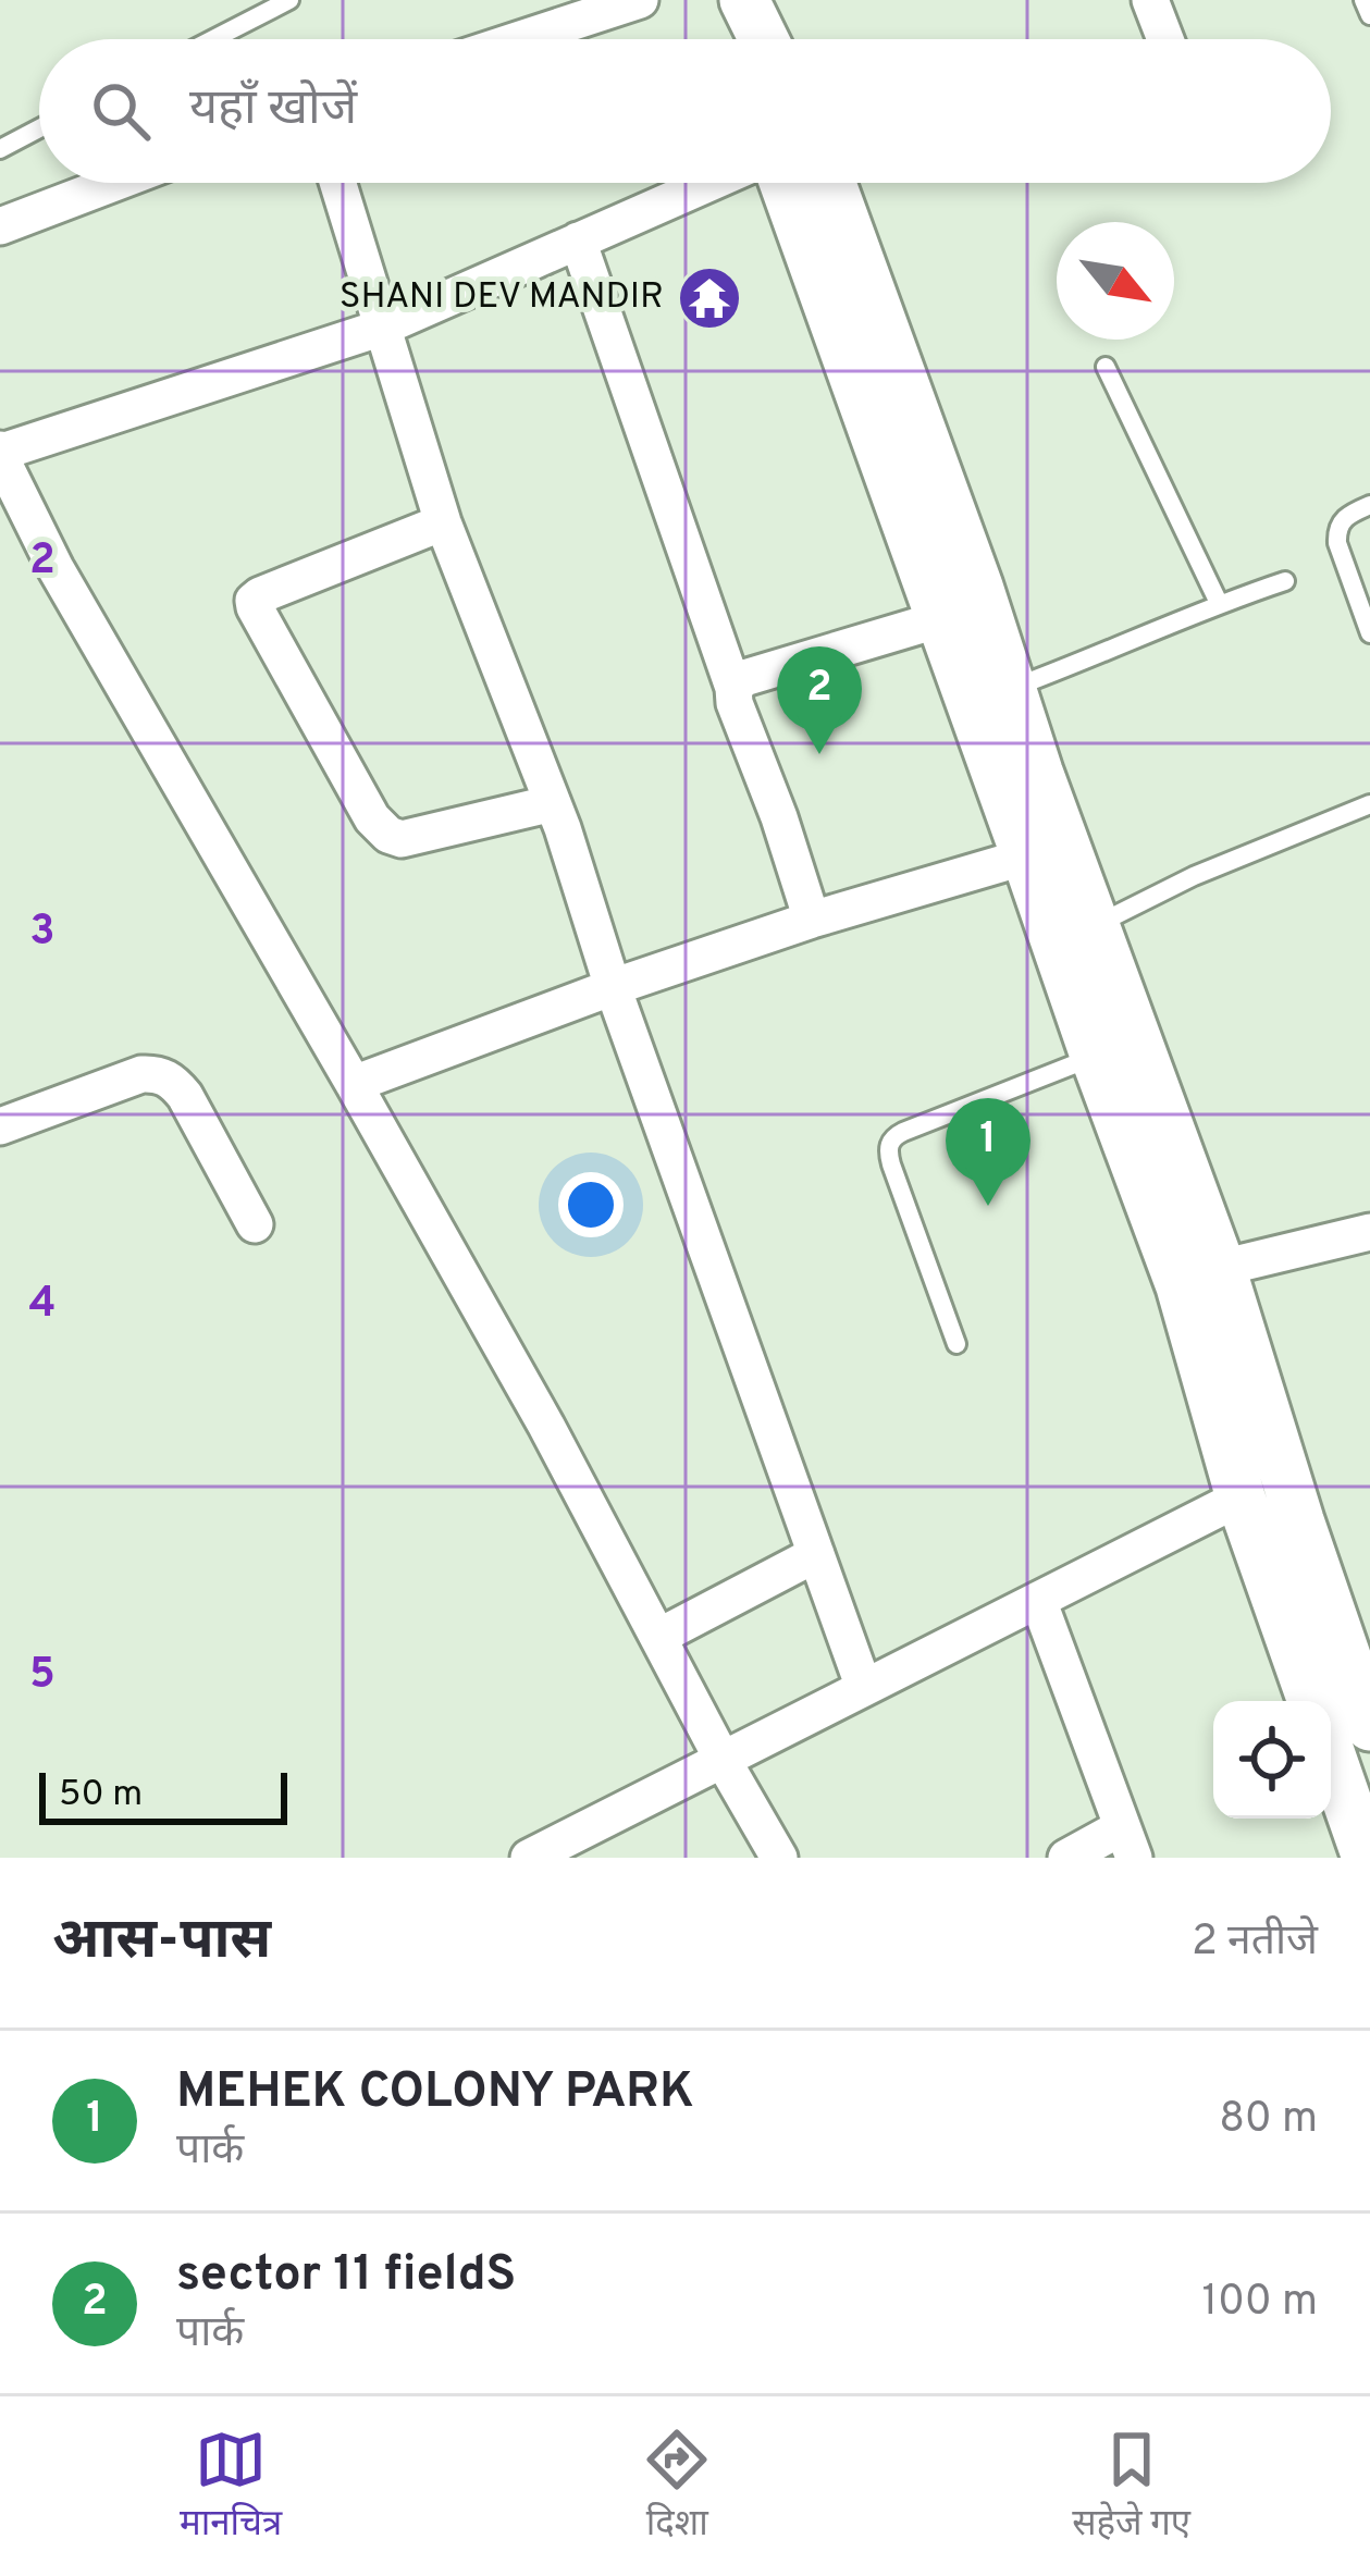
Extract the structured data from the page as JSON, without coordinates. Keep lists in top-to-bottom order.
{
  "places": {
    "temple": ["SHANI DEV MANDIR"]
  },
  "scale_bar": "50 m",
  "north": "bottom right",
  "page": {
    "search": "यहाँ खोजें",
    "pins": ["2", "1"],
    "scale": "50 m",
    "heading": ["आस-पास", "2 नतीजे"],
    "list": [
      {
        "mark": "1",
        "name": "MEHEK COLONY PARK",
        "note": "पार्क",
        "value": "80 m"
      },
      {
        "mark": "2",
        "name": "sector 11 fieldS",
        "note": "पार्क",
        "value": "100 m"
      }
    ],
    "nav": ["मानचित्र", "दिशा", "सहेजे गए"]
  },
  "grid": {
    "rows": [
      "2",
      "3",
      "4",
      "5"
    ]
  }
}
